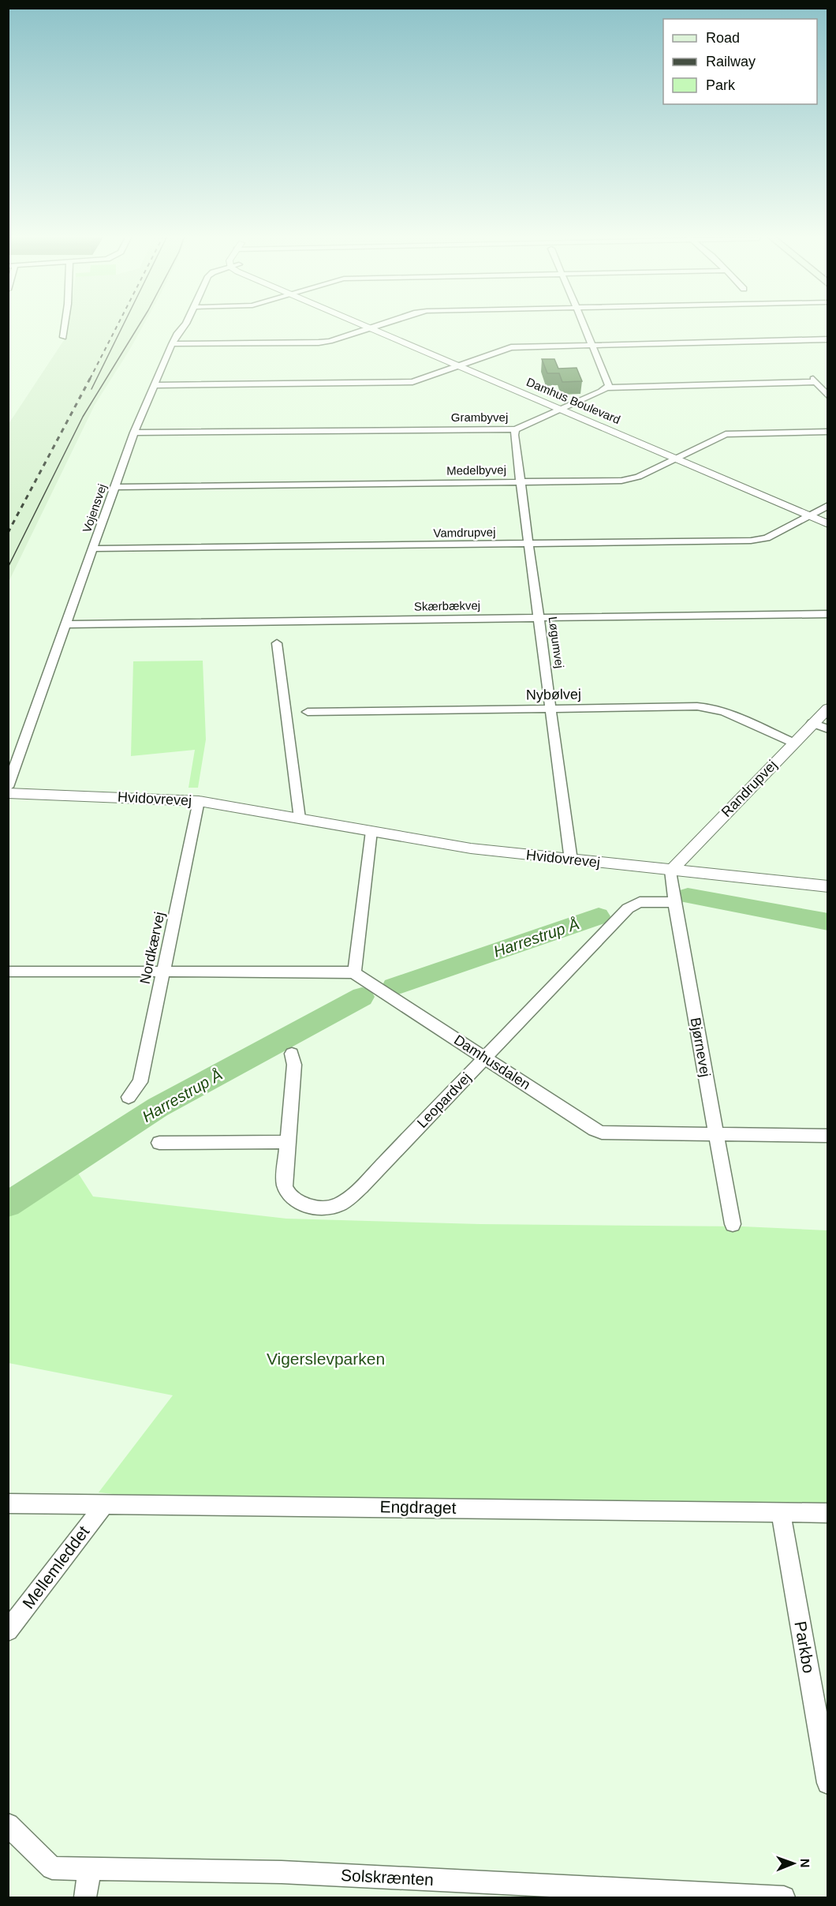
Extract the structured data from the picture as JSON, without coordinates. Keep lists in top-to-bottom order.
{
  "streets": {
    "street": [
      "Damhus Boulevard",
      "Grambyvej",
      "Medelbyvej",
      "Vojensvej",
      "Vamdrupvej",
      "Skærbækvej",
      "Løgumvej",
      "Nybølvej",
      "Randrupvej",
      "Hvidovrevej",
      "Nordkærvej",
      "Bjørnevej",
      "Damhusdalen",
      "Leopardvej",
      "Engdraget",
      "Mellemleddet",
      "Parkbo",
      "Solskrænten"
    ]
  },
  "crossings": [
    ["Damhus Boulevard", "Grambyvej"],
    ["Damhus Boulevard", "Medelbyvej"],
    ["Damhus Boulevard", "Vamdrupvej"],
    ["Grambyvej", "Vojensvej"],
    ["Grambyvej", "Løgumvej"],
    ["Medelbyvej", "Vojensvej"],
    ["Medelbyvej", "Løgumvej"],
    ["Vojensvej", "Vamdrupvej"],
    ["Vojensvej", "Skærbækvej"],
    ["Vamdrupvej", "Løgumvej"],
    ["Skærbækvej", "Løgumvej"],
    ["Løgumvej", "Nybølvej"],
    ["Løgumvej", "Hvidovrevej"],
    ["Nybølvej", "Randrupvej"],
    ["Randrupvej", "Hvidovrevej"],
    ["Randrupvej", "Bjørnevej"],
    ["Hvidovrevej", "Nordkærvej"],
    ["Hvidovrevej", "Bjørnevej"],
    ["Nordkærvej", "Damhusdalen"],
    ["Bjørnevej", "Damhusdalen"],
    ["Bjørnevej", "Leopardvej"],
    ["Damhusdalen", "Leopardvej"],
    ["Engdraget", "Mellemleddet"],
    ["Engdraget", "Parkbo"]
  ],
  "water": ["Harrestrup Å"],
  "parks": ["Vigerslevparken"],
  "legend": ["Road", "Railway", "Park"],
  "north": "right"
}
